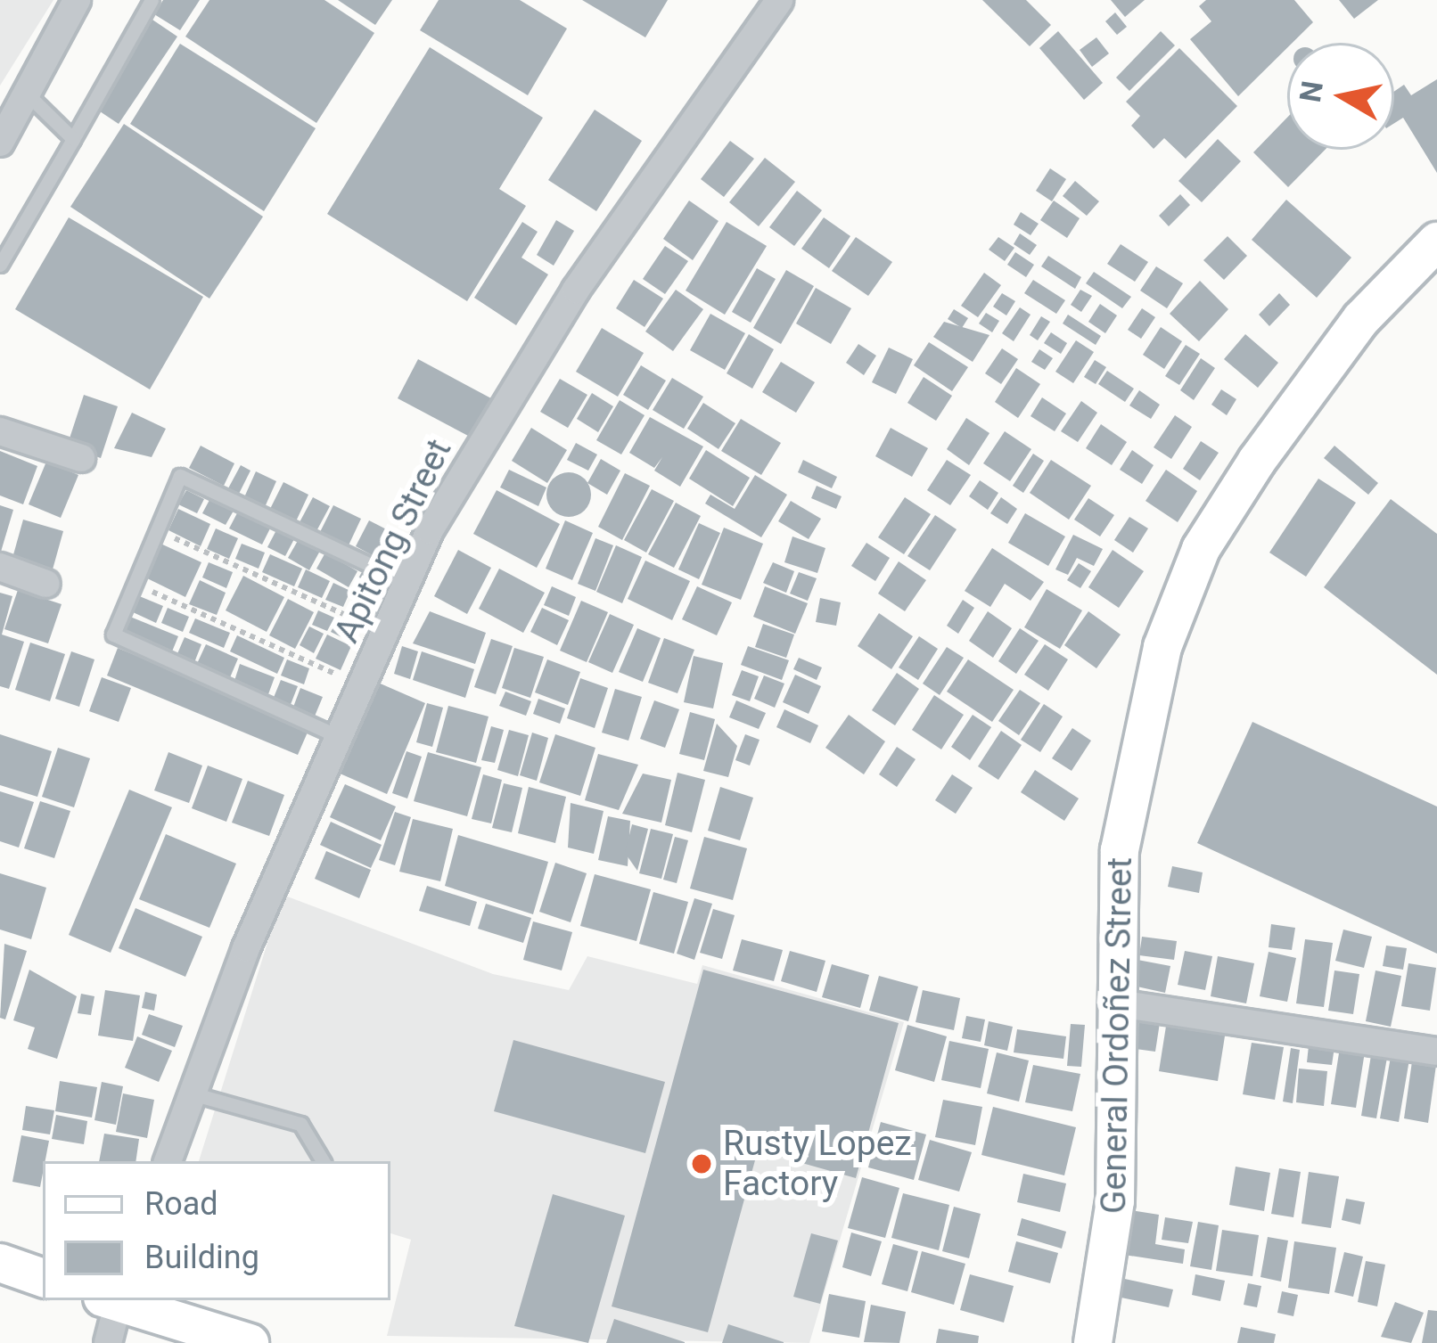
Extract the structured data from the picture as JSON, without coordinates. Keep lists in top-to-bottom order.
{
  "streets": {
    "main road": ["General Ordoñez Street"],
    "street": ["Apitong Street"]
  },
  "places": ["Rusty Lopez Factory"],
  "legend": ["Road", "Building"],
  "north": "left"
}
